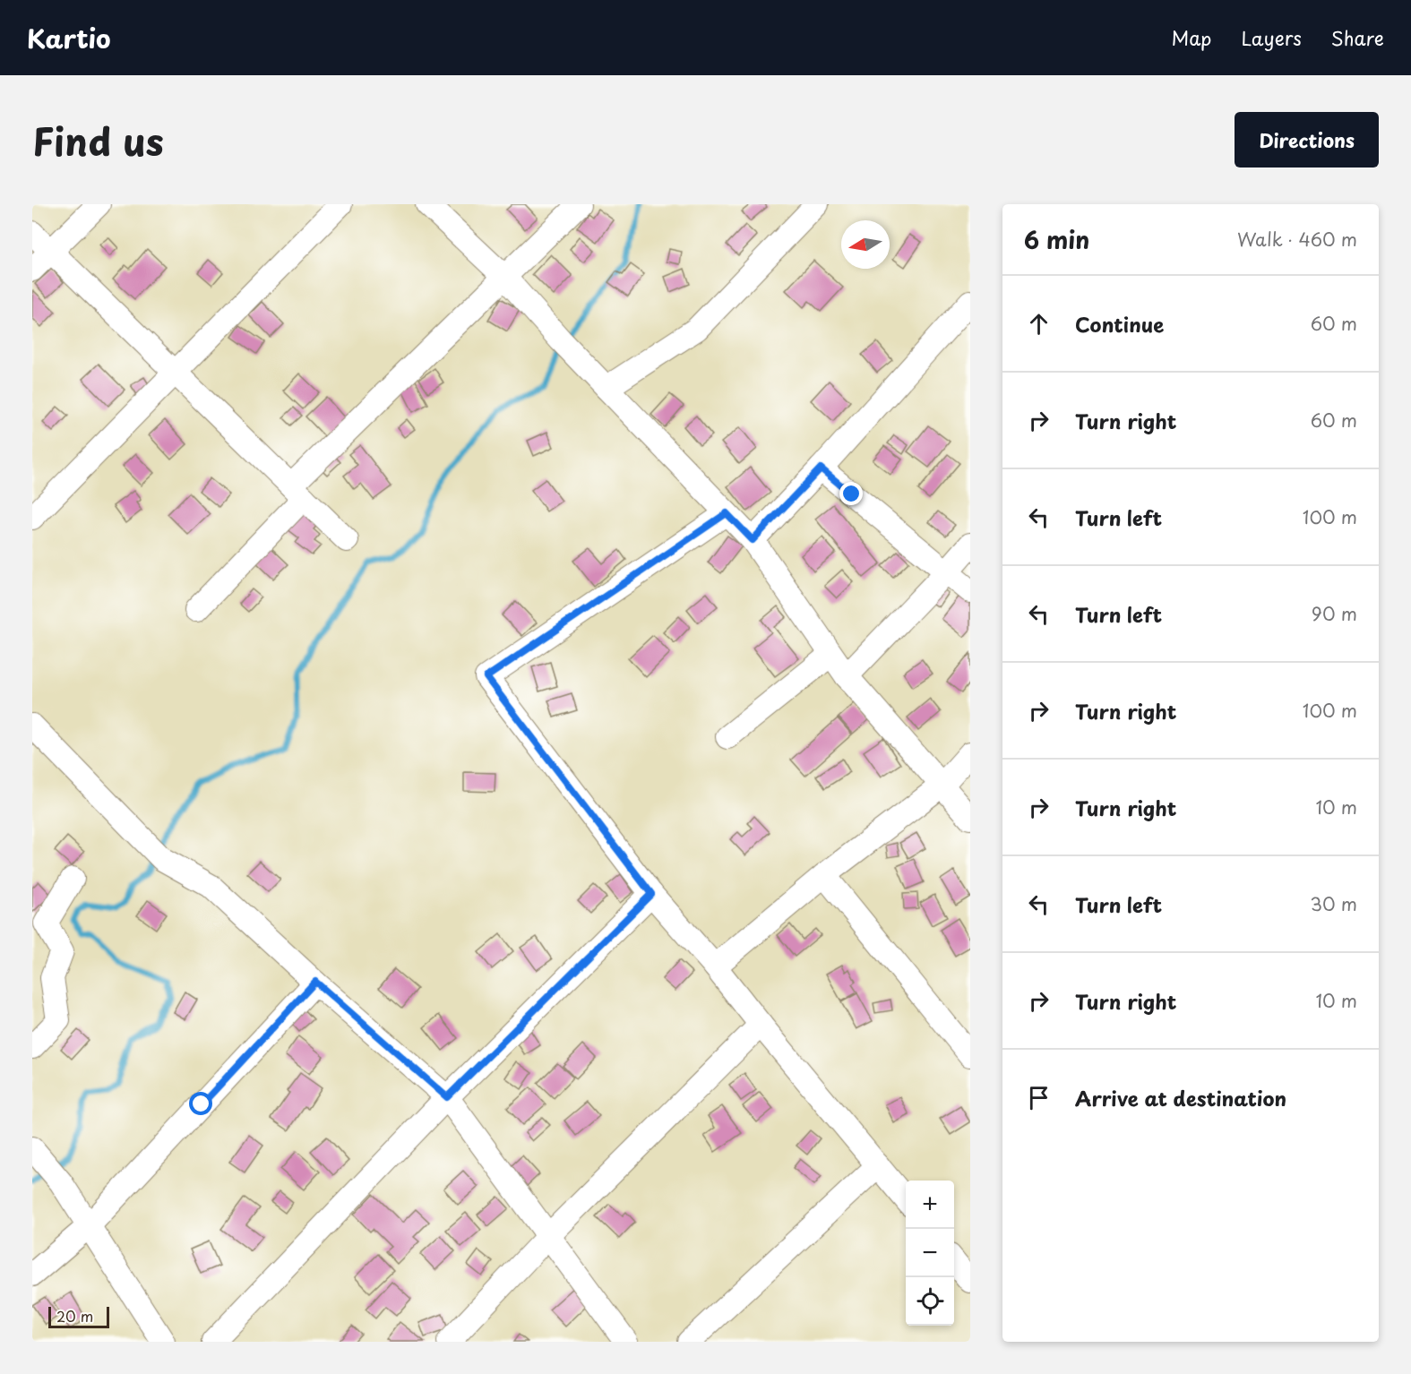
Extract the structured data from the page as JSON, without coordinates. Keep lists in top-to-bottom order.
{
  "scale_bar": "20 m",
  "north": "left",
  "page": {
    "header": "Kartio",
    "nav": ["Map", "Layers", "Share"],
    "title": "Find us",
    "buttons": "Directions",
    "heading": ["6 min", "Walk · 460 m"],
    "list": [
      ["Continue", "60 m"],
      ["Turn right", "60 m"],
      ["Turn left", "100 m"],
      ["Turn left", "90 m"],
      ["Turn right", "100 m"],
      ["Turn right", "10 m"],
      ["Turn left", "30 m"],
      ["Turn right", "10 m"],
      "Arrive at destination"
    ],
    "map_buttons": ["+", "−"],
    "scale": "20 m"
  }
}
